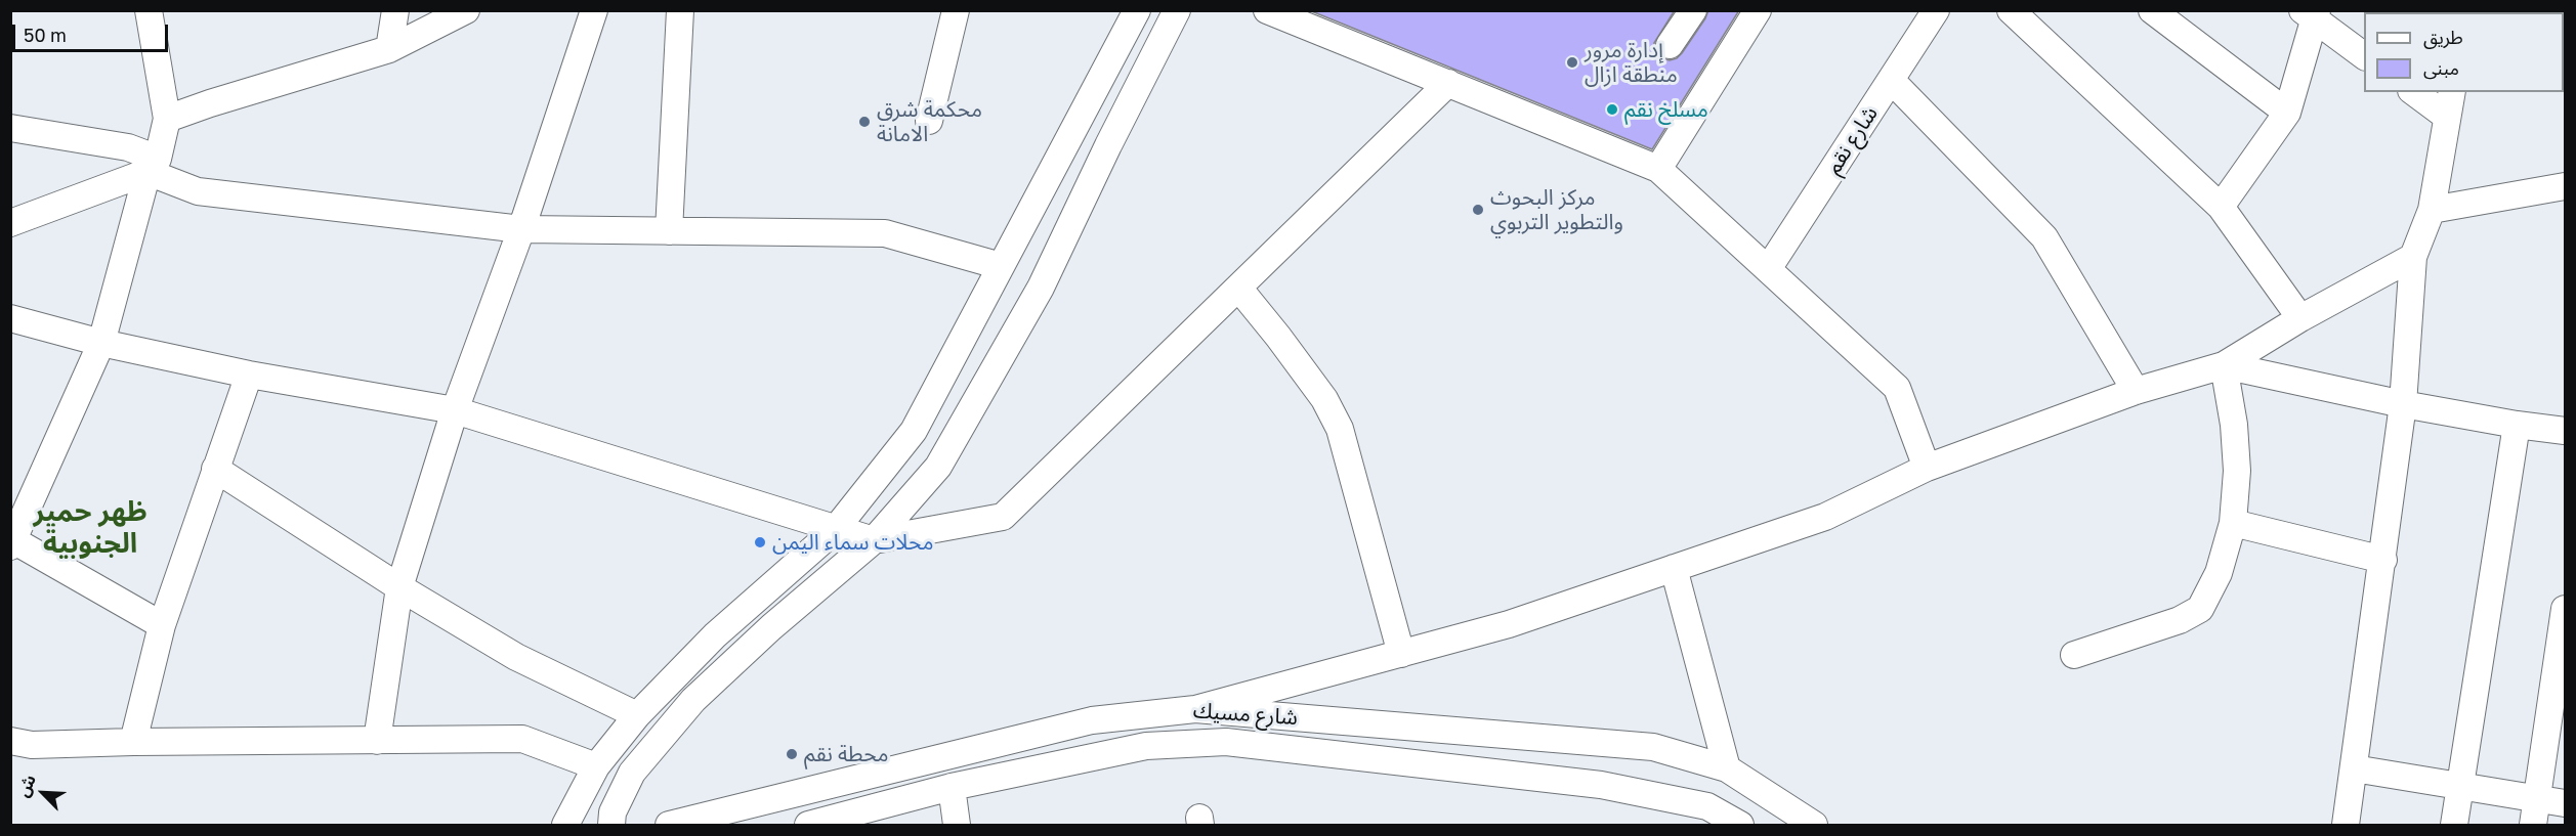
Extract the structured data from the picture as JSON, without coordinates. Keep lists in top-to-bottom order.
{
  "streets": {
    "street": ["شارع نقم", "شارع مسيك"]
  },
  "districts": ["ظهر حمير الجنوبية"],
  "places": [
    "إدارة مرور منطقة ازال",
    "مسلخ نقم",
    "محكمة شرق الامانة",
    "مركز البحوث والتطوير التربوي",
    "محلات سماء اليمن",
    "محطة نقم"
  ],
  "legend": ["طريق", "مبنى"],
  "scale_bar": "50 m",
  "north": "top left"
}
